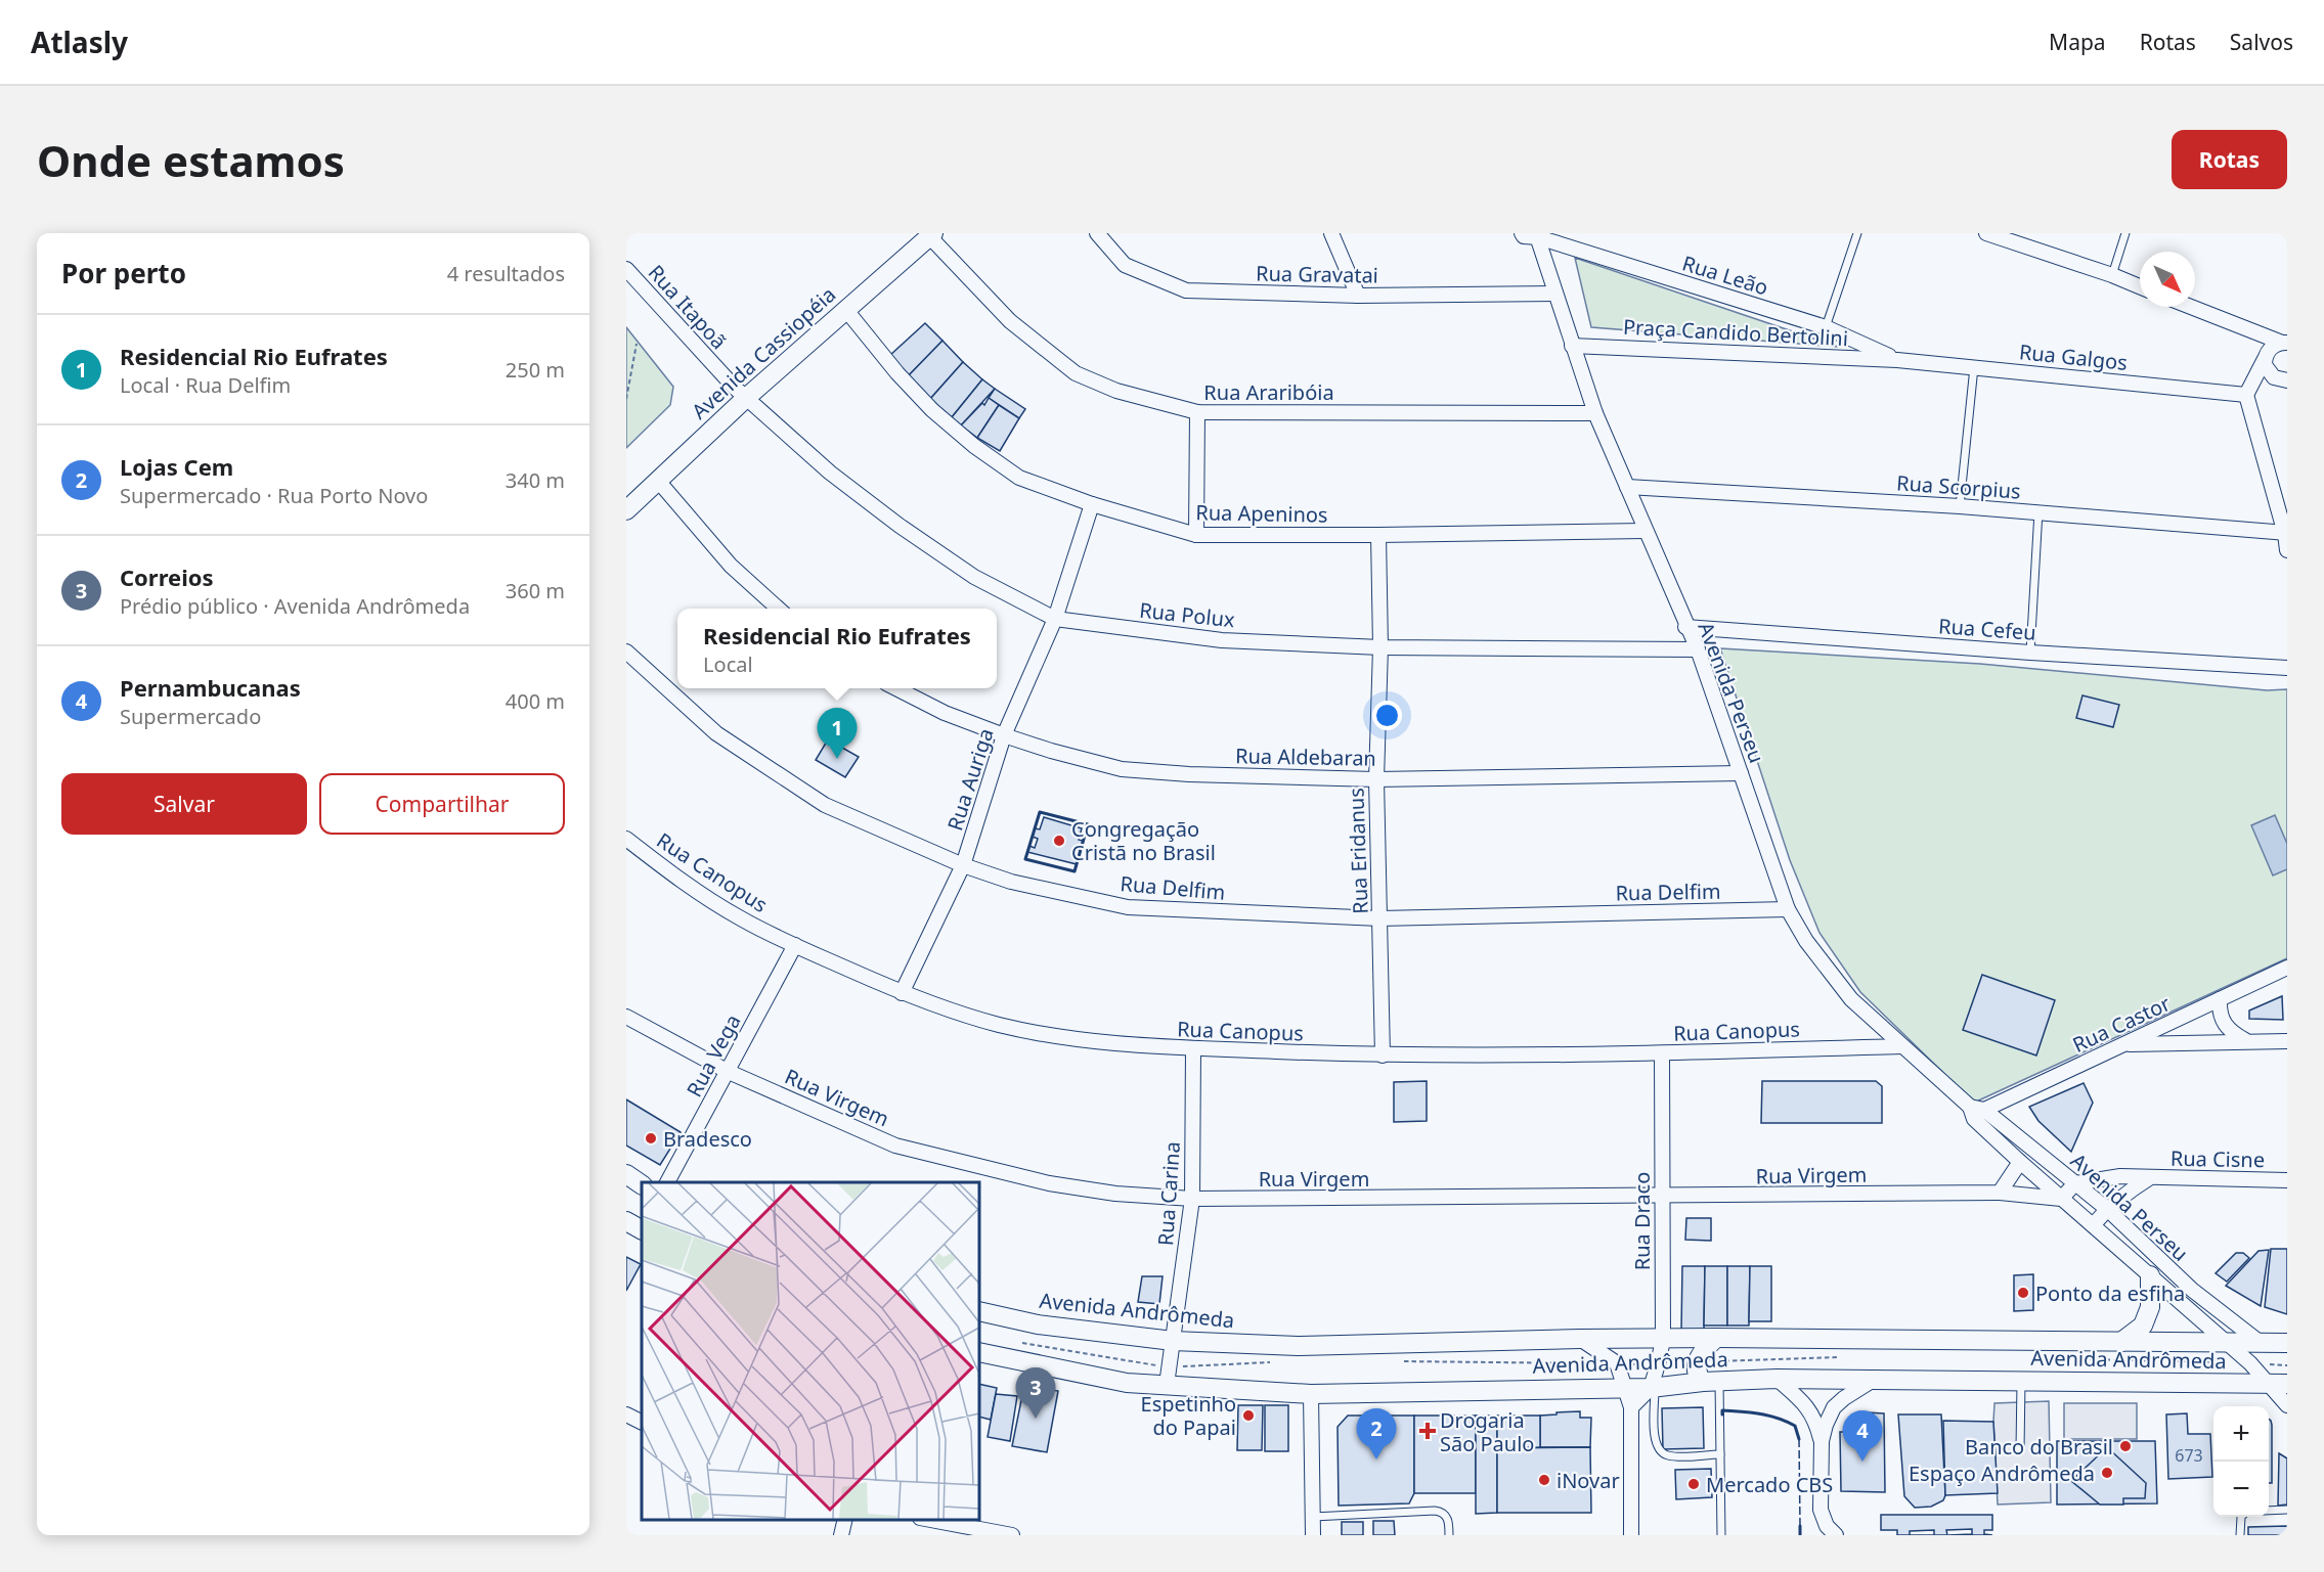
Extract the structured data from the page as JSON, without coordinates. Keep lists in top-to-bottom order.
{
  "streets": {
    "main road": ["Avenida Cassiopéia", "Avenida Andrômeda"],
    "street": [
      "Rua Gravatai",
      "Rua Leão",
      "Rua Itapoã",
      "Praça Candido Bertolini",
      "Rua Galgos",
      "Rua Araribóia",
      "Rua Scorpius",
      "Rua Apeninos",
      "Rua Polux",
      "Rua Cefeu",
      "Avenida Perseu",
      "Rua Aldebaran",
      "Rua Auriga",
      "Rua Eridanus",
      "Rua Canopus",
      "Rua Delfim",
      "Rua Castor",
      "Rua Vega",
      "Rua Virgem",
      "Rua Cisne",
      "Rua Carina",
      "Rua Draco"
    ]
  },
  "crossings": [
    ["Rua Gravatai", "Avenida Perseu"],
    ["Rua Leão", "Praça Candido Bertolini"],
    ["Rua Leão", "Rua Galgos"],
    ["Rua Leão", "Avenida Perseu"],
    ["Rua Itapoã", "Avenida Cassiopéia"],
    ["Rua Itapoã", "Rua Polux"],
    ["Praça Candido Bertolini", "Rua Galgos"],
    ["Praça Candido Bertolini", "Avenida Perseu"],
    ["Avenida Cassiopéia", "Rua Araribóia"],
    ["Avenida Cassiopéia", "Rua Apeninos"],
    ["Avenida Cassiopéia", "Rua Polux"],
    ["Rua Araribóia", "Avenida Perseu"],
    ["Rua Scorpius", "Avenida Perseu"],
    ["Rua Apeninos", "Avenida Perseu"],
    ["Rua Apeninos", "Rua Auriga"],
    ["Rua Apeninos", "Rua Eridanus"],
    ["Rua Polux", "Avenida Perseu"],
    ["Rua Polux", "Rua Auriga"],
    ["Rua Polux", "Rua Eridanus"],
    ["Rua Cefeu", "Avenida Perseu"],
    ["Avenida Perseu", "Rua Aldebaran"],
    ["Avenida Perseu", "Rua Canopus"],
    ["Avenida Perseu", "Rua Delfim"],
    ["Avenida Perseu", "Rua Castor"],
    ["Avenida Perseu", "Rua Virgem"],
    ["Avenida Perseu", "Rua Cisne"],
    ["Avenida Perseu", "Avenida Andrômeda"],
    ["Rua Aldebaran", "Rua Auriga"],
    ["Rua Aldebaran", "Rua Eridanus"],
    ["Rua Auriga", "Rua Canopus"],
    ["Rua Auriga", "Rua Delfim"],
    ["Rua Eridanus", "Rua Canopus"],
    ["Rua Eridanus", "Rua Delfim"],
    ["Rua Canopus", "Rua Vega"],
    ["Rua Canopus", "Rua Carina"],
    ["Rua Canopus", "Rua Draco"],
    ["Rua Vega", "Rua Virgem"],
    ["Rua Virgem", "Rua Carina"],
    ["Rua Virgem", "Rua Draco"],
    ["Rua Carina", "Avenida Andrômeda"],
    ["Rua Draco", "Avenida Andrômeda"]
  ],
  "places": {
    "other": [
      "Congregação Cristã no Brasil",
      "Bradesco",
      "Ponto da esfiha",
      "Espetinho do Papai",
      "Banco do Brasil",
      "Espaço Andrômeda",
      "iNovar",
      "Mercado CBS"
    ],
    "health": ["Drogaria São Paulo"]
  },
  "house_numbers": ["673"],
  "north": "bottom right",
  "page": {
    "header": "Atlasly",
    "nav": ["Mapa", "Rotas", "Salvos"],
    "buttons": [
      "Rotas",
      ["Salvar", "Compartilhar"]
    ],
    "title": "Onde estamos",
    "heading": ["Por perto", "4 resultados"],
    "list": [
      {
        "mark": "1",
        "name": "Residencial Rio Eufrates",
        "note": "Local · Rua Delfim",
        "value": "250 m"
      },
      {
        "mark": "2",
        "name": "Lojas Cem",
        "note": "Supermercado · Rua Porto Novo",
        "value": "340 m"
      },
      {
        "mark": "3",
        "name": "Correios",
        "note": "Prédio público · Avenida Andrômeda",
        "value": "360 m"
      },
      {
        "mark": "4",
        "name": "Pernambucanas",
        "note": "Supermercado",
        "value": "400 m"
      }
    ],
    "popup": ["Residencial Rio Eufrates", "Local"],
    "pins": [
      "1",
      "3",
      "2",
      "4"
    ],
    "map_buttons": ["+", "−"]
  }
}
